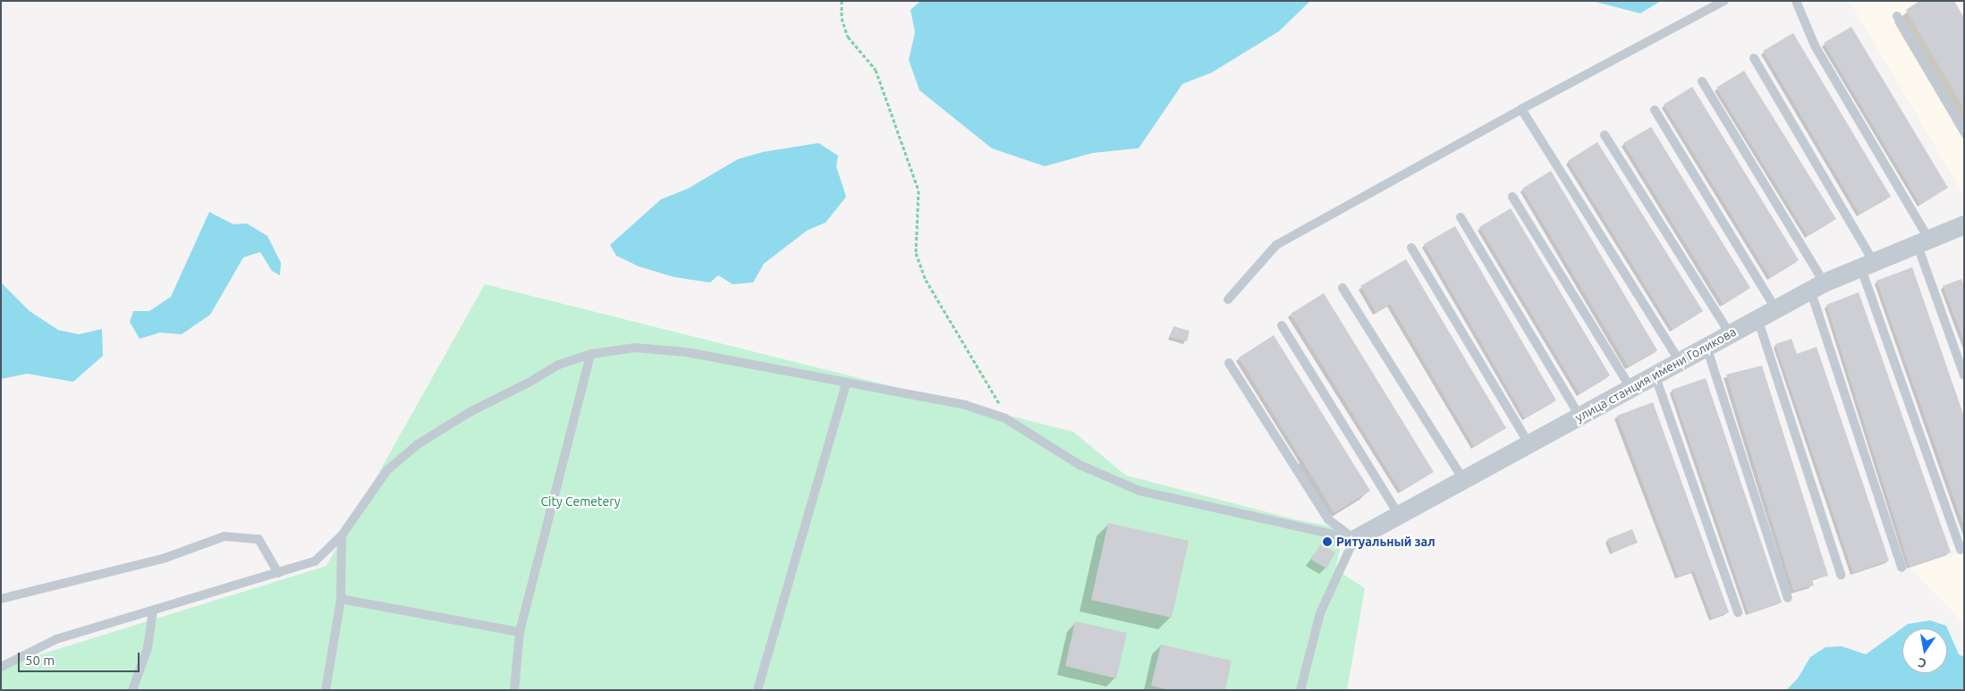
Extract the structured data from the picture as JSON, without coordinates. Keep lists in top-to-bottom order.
{
  "streets": {
    "street": ["улица станция имени Голикова"]
  },
  "parks": ["City Cemetery"],
  "places": ["Ритуальный зал"],
  "scale_bar": "50 m",
  "north": "bottom"
}
